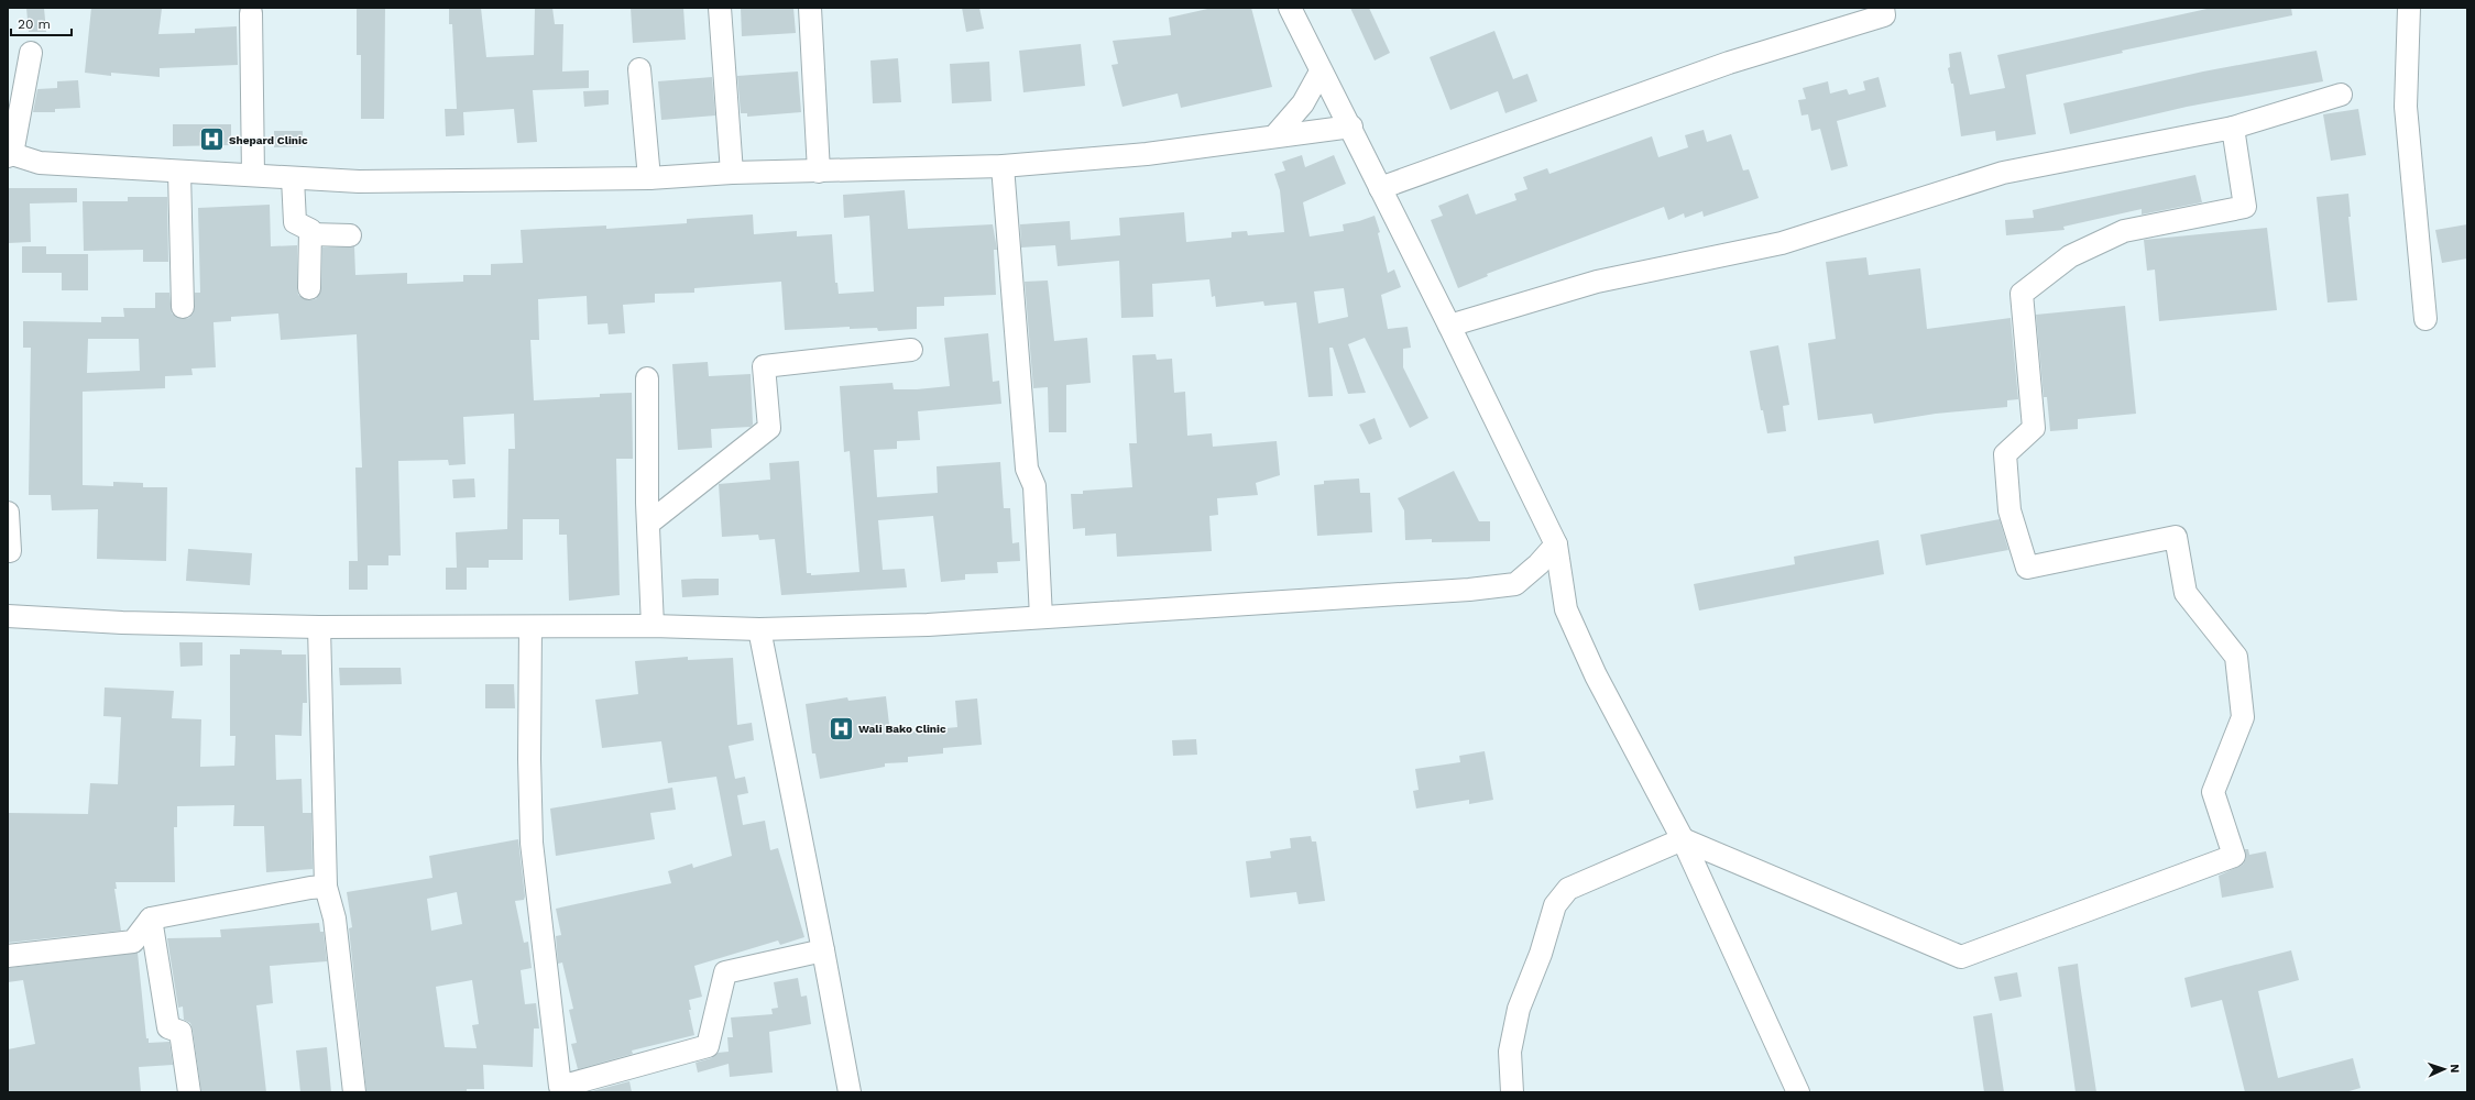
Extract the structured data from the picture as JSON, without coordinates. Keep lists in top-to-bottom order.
{
  "places": {
    "hospital": ["Shepard Clinic", "Wali Bako Clinic"]
  },
  "scale_bar": "20 m",
  "north": "right"
}
